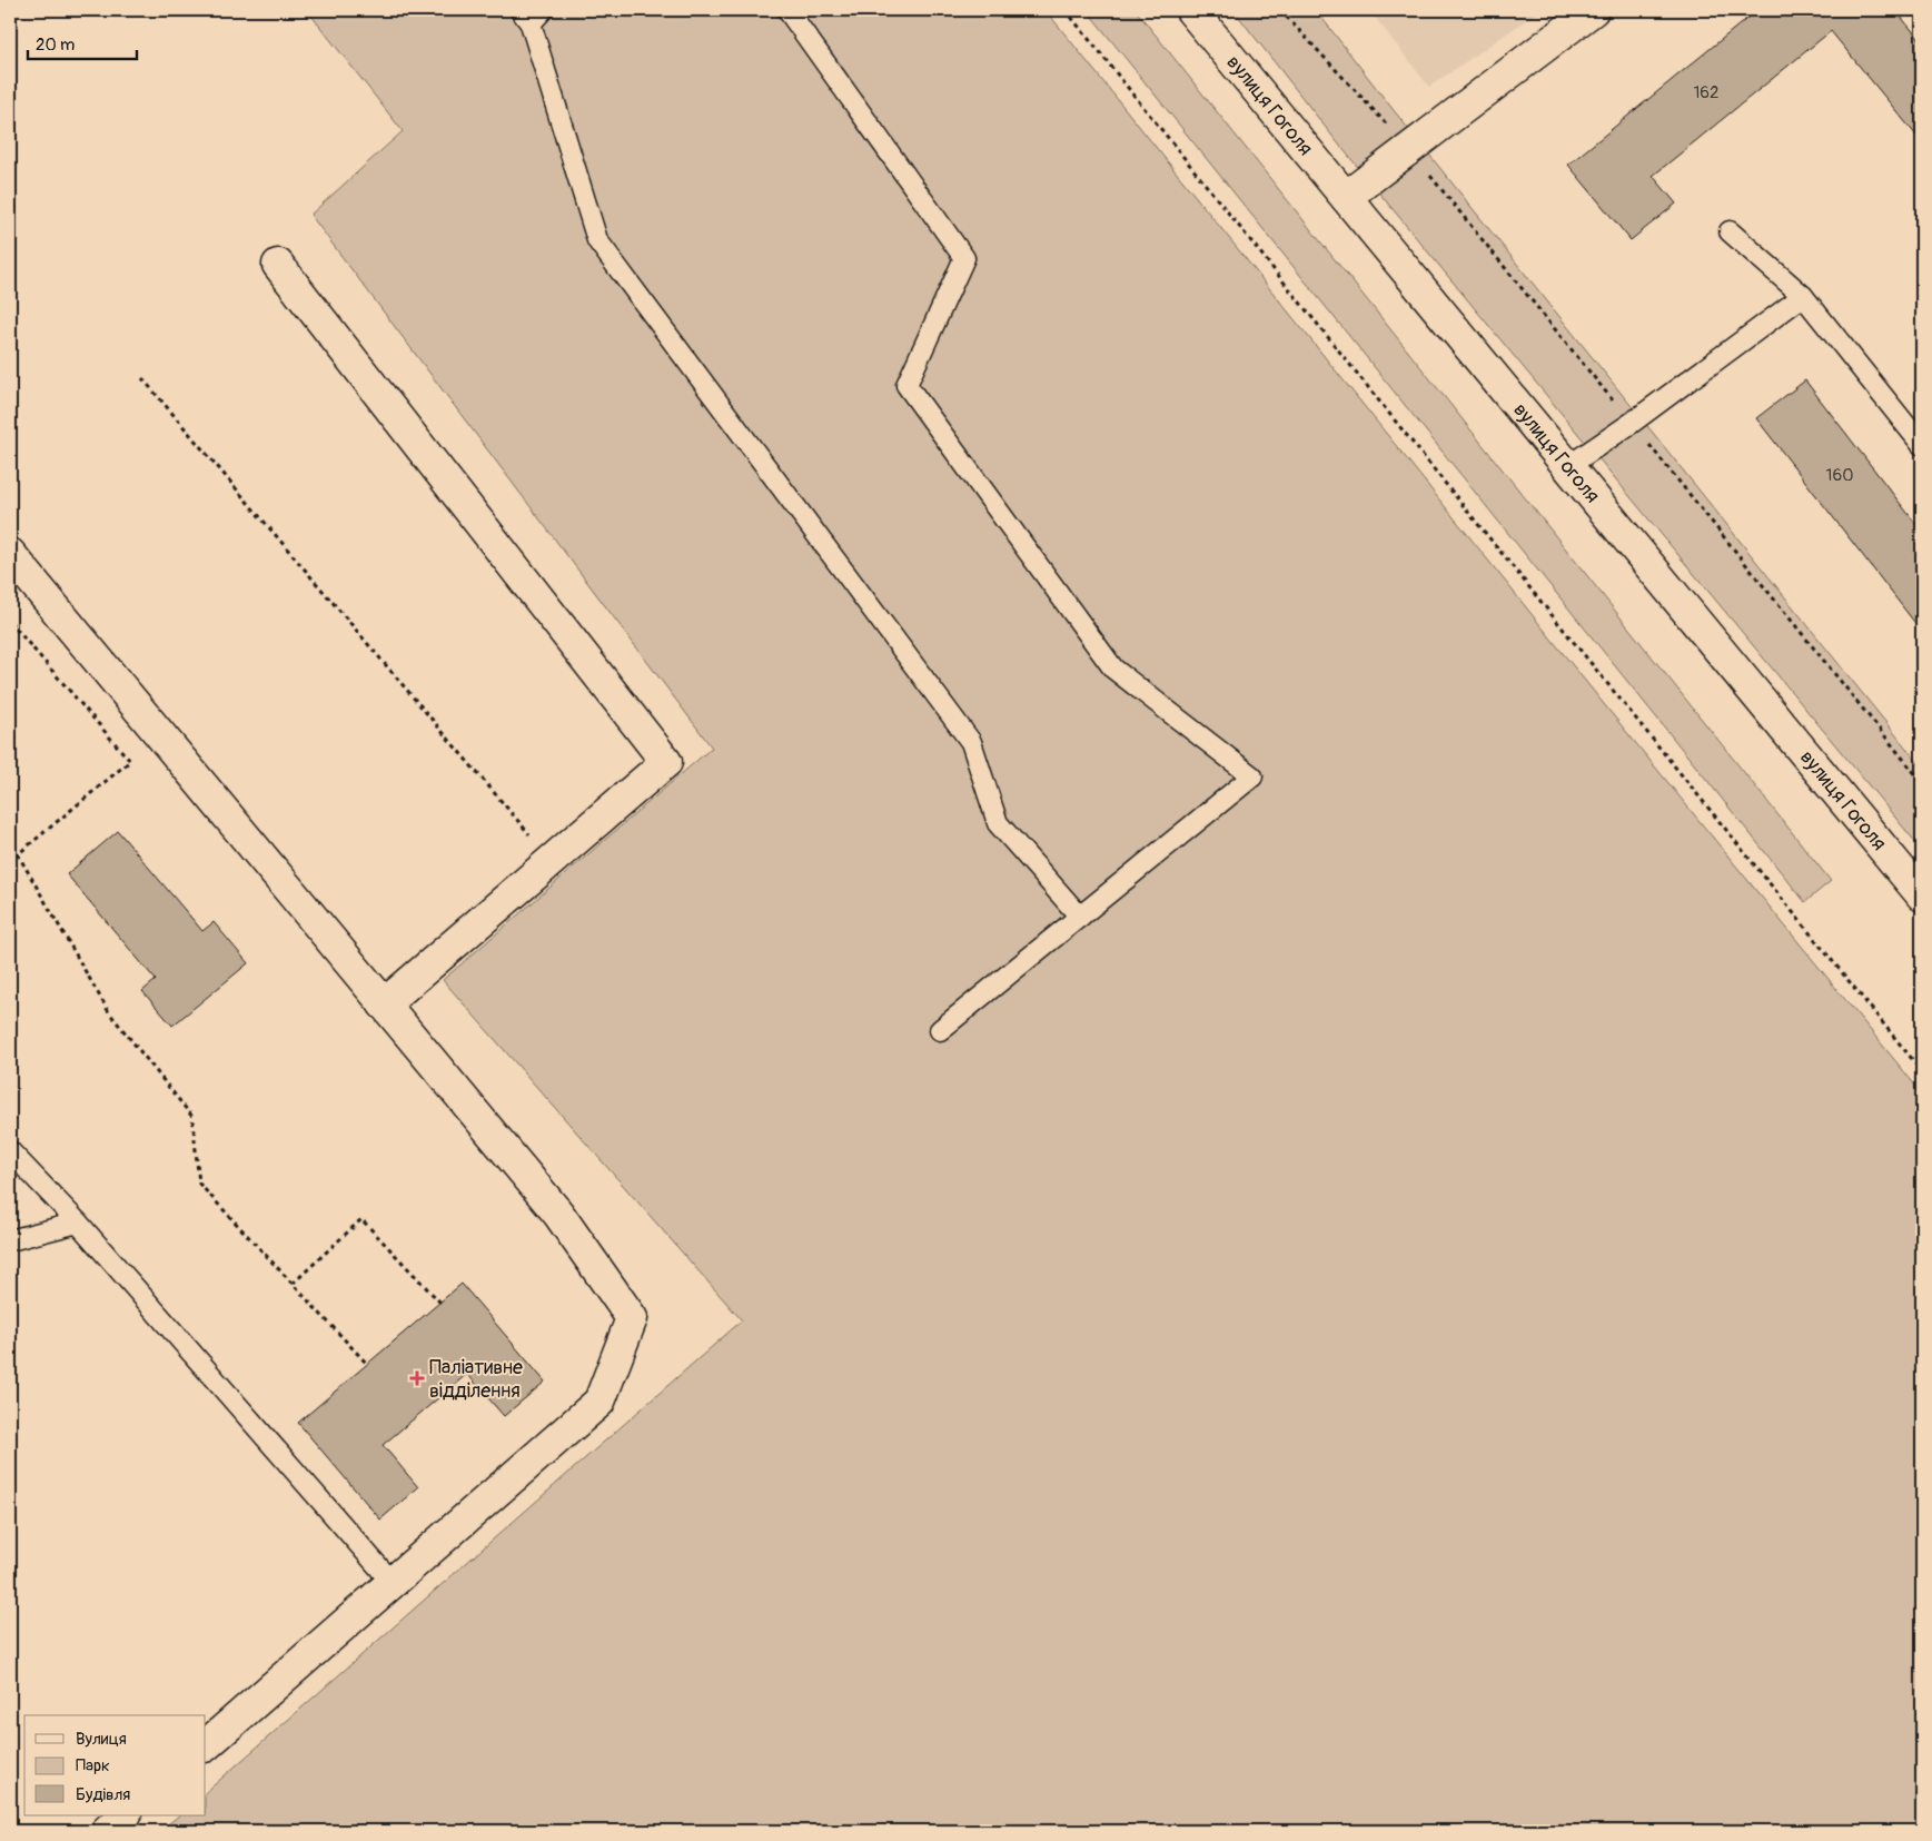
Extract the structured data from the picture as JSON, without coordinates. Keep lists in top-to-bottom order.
{
  "streets": {
    "street": ["вулиця Гоголя"]
  },
  "places": {
    "health": ["Паліативне відділення"]
  },
  "house_numbers": ["162", "160"],
  "legend": ["Вулиця", "Парк", "Будівля"],
  "scale_bar": "20 m"
}
